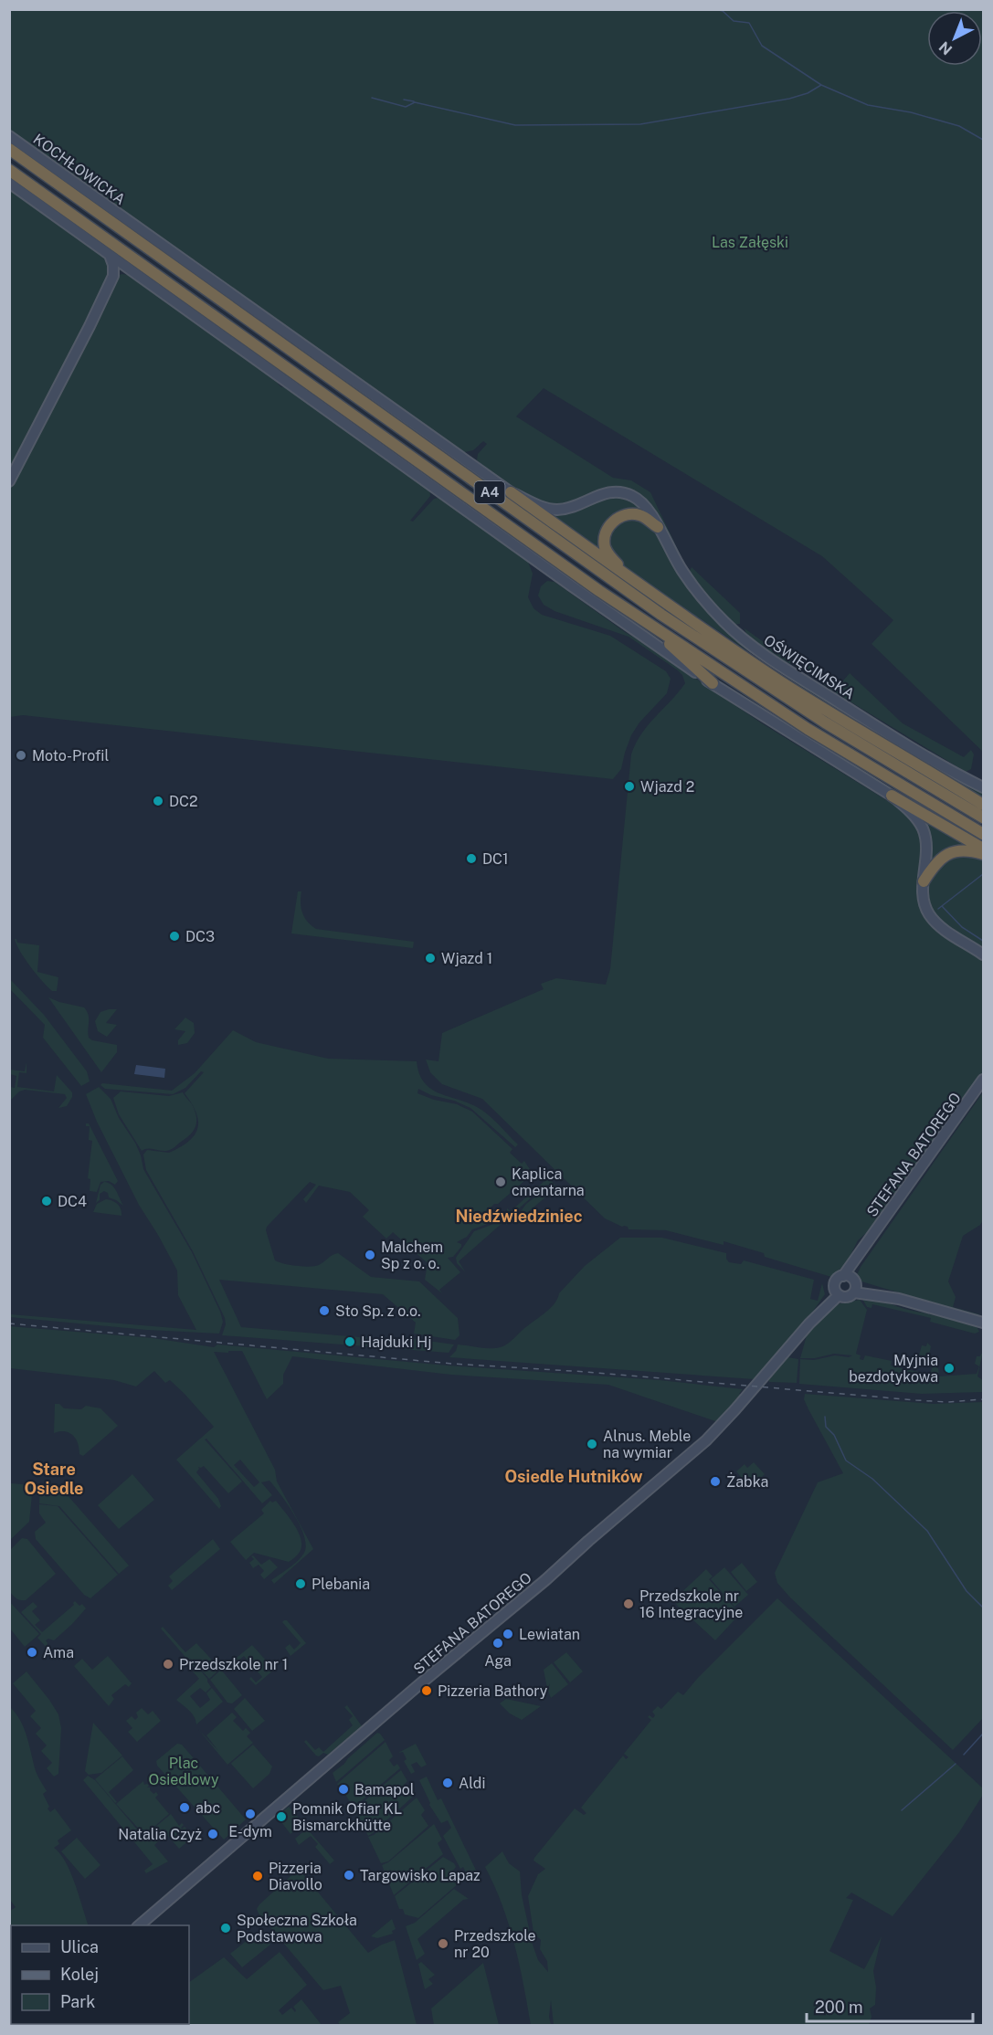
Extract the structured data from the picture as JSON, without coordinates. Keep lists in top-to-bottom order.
{
  "streets": {
    "highway": ["A4"],
    "street": ["KOCHŁOWICKA", "OŚWIĘCIMSKA", "STEFANA BATOREGO"]
  },
  "crossings": [
    ["KOCHŁOWICKA", "OŚWIĘCIMSKA"]
  ],
  "districts": ["Niedźwiedziniec", "Stare Osiedle", "Osiedle Hutników"],
  "parks": ["Las Załęski", "Plac Osiedlowy"],
  "places": [
    "Moto-Profil",
    "Wjazd 2",
    "DC2",
    "DC1",
    "DC3",
    "Wjazd 1",
    "Kaplica cmentarna",
    "DC4",
    "Malchem Sp z o. o.",
    "Sto Sp. z o.o.",
    "Hajduki Hj",
    "Myjnia bezdotykowa",
    "Alnus. Meble na wymiar",
    "Żabka",
    "Plebania",
    "Przedszkole nr 16 Integracyjne",
    "Lewiatan",
    "Aga",
    "Ama",
    "Przedszkole nr 1",
    "Pizzeria Bathory",
    "Aldi",
    "Bamapol",
    "abc",
    "E-dym",
    "Pomnik Ofiar KL Bismarckhütte",
    "Natalia Czyż",
    "Targowisko Lapaz",
    "Pizzeria Diavollo",
    "Społeczna Szkoła Podstawowa",
    "Przedszkole nr 20"
  ],
  "legend": ["Ulica", "Kolej", "Park"],
  "scale_bar": "200 m",
  "north": "bottom left"
}
